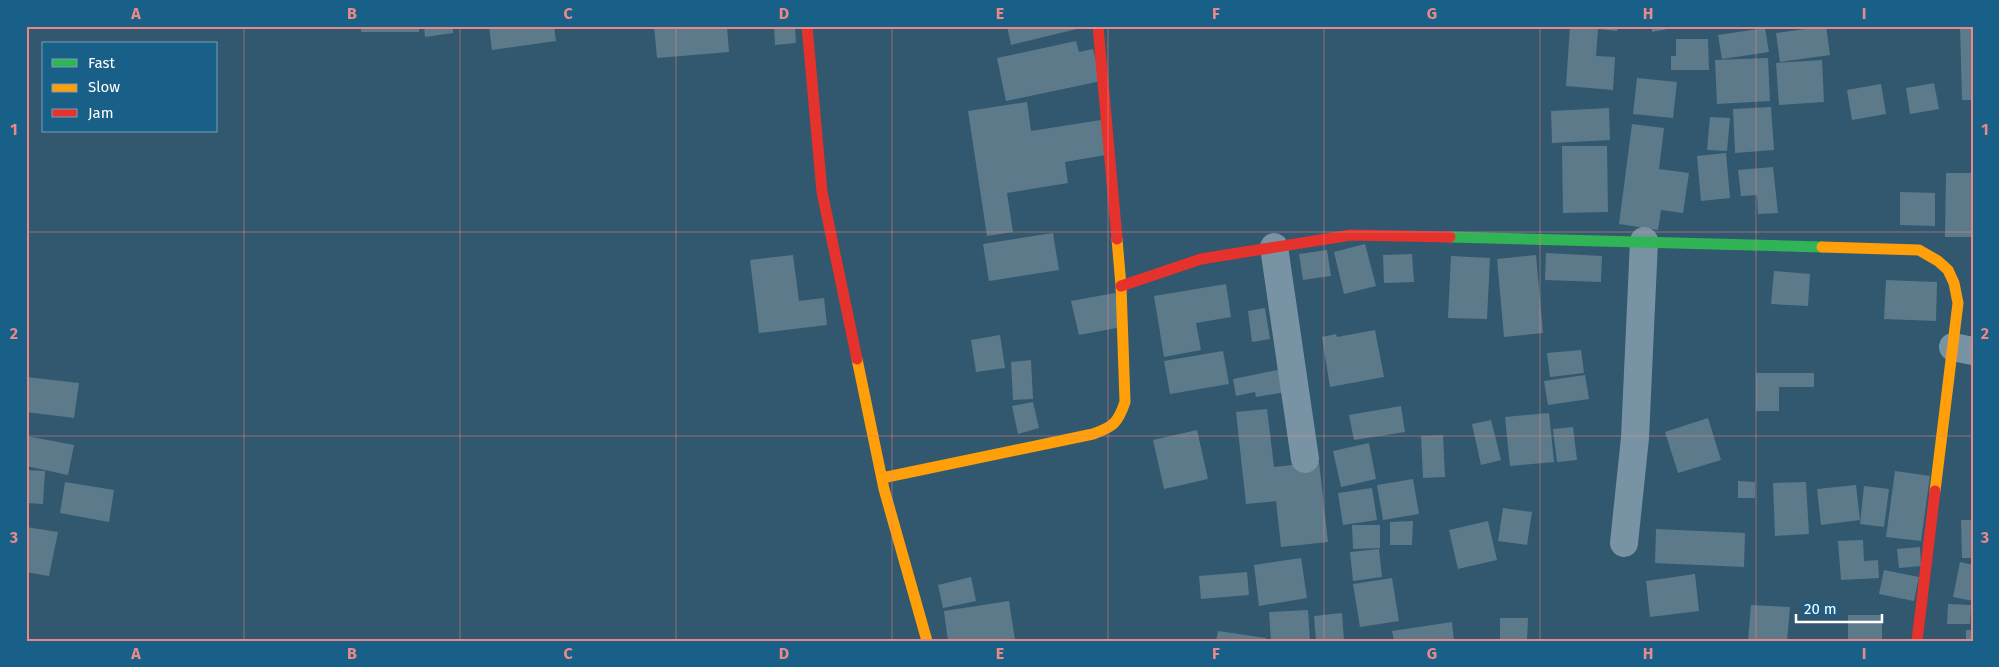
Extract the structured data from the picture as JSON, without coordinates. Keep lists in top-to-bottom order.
{
  "legend": ["Fast", "Slow", "Jam"],
  "scale_bar": "20 m",
  "grid": {
    "columns": [
      "A",
      "B",
      "C",
      "D",
      "E",
      "F",
      "G",
      "H",
      "I"
    ],
    "rows": ["1", "2", "3"]
  }
}
